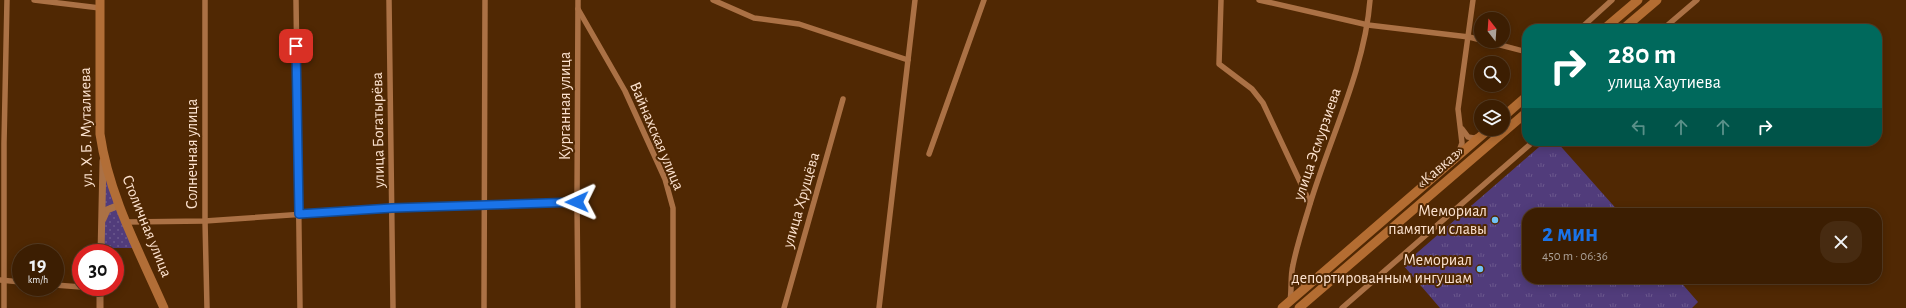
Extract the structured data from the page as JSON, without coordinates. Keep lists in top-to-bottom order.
{
  "streets": {
    "highway": ["«Кавказ»"],
    "main road": ["ул. Х.Б. Муталиева", "Столичная улица"],
    "street": [
      "Курганная улица",
      "улица Богатырёва",
      "Вайнахская улица",
      "улица Эсмурзиева",
      "Солнечная улица",
      "улица Хрущёва"
    ]
  },
  "crossings": [
    ["Курганная улица", "Вайнахская улица"],
    ["ул. Х.Б. Муталиева", "Столичная улица"],
    ["улица Эсмурзиева", "«Кавказ»"]
  ],
  "places": ["Мемориал памяти и славы", "Мемориал депортированным ингушам"],
  "north": "top",
  "page": {
    "turn": ["280 m", "улица Хаутиева"],
    "heading": ["2 мин", "450 m · 06:36"],
    "speed": "19 km/h",
    "limit": "30"
  }
}
